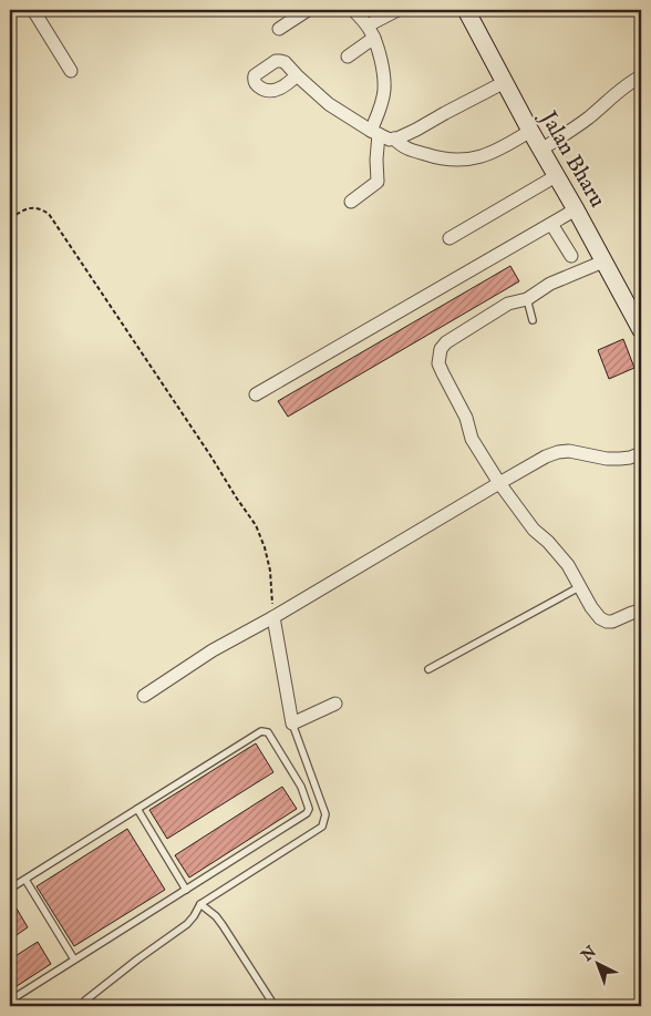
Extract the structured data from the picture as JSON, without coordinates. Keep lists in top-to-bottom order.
{
  "streets": {
    "main road": ["Jalan Bharu"]
  },
  "north": "top left"
}
